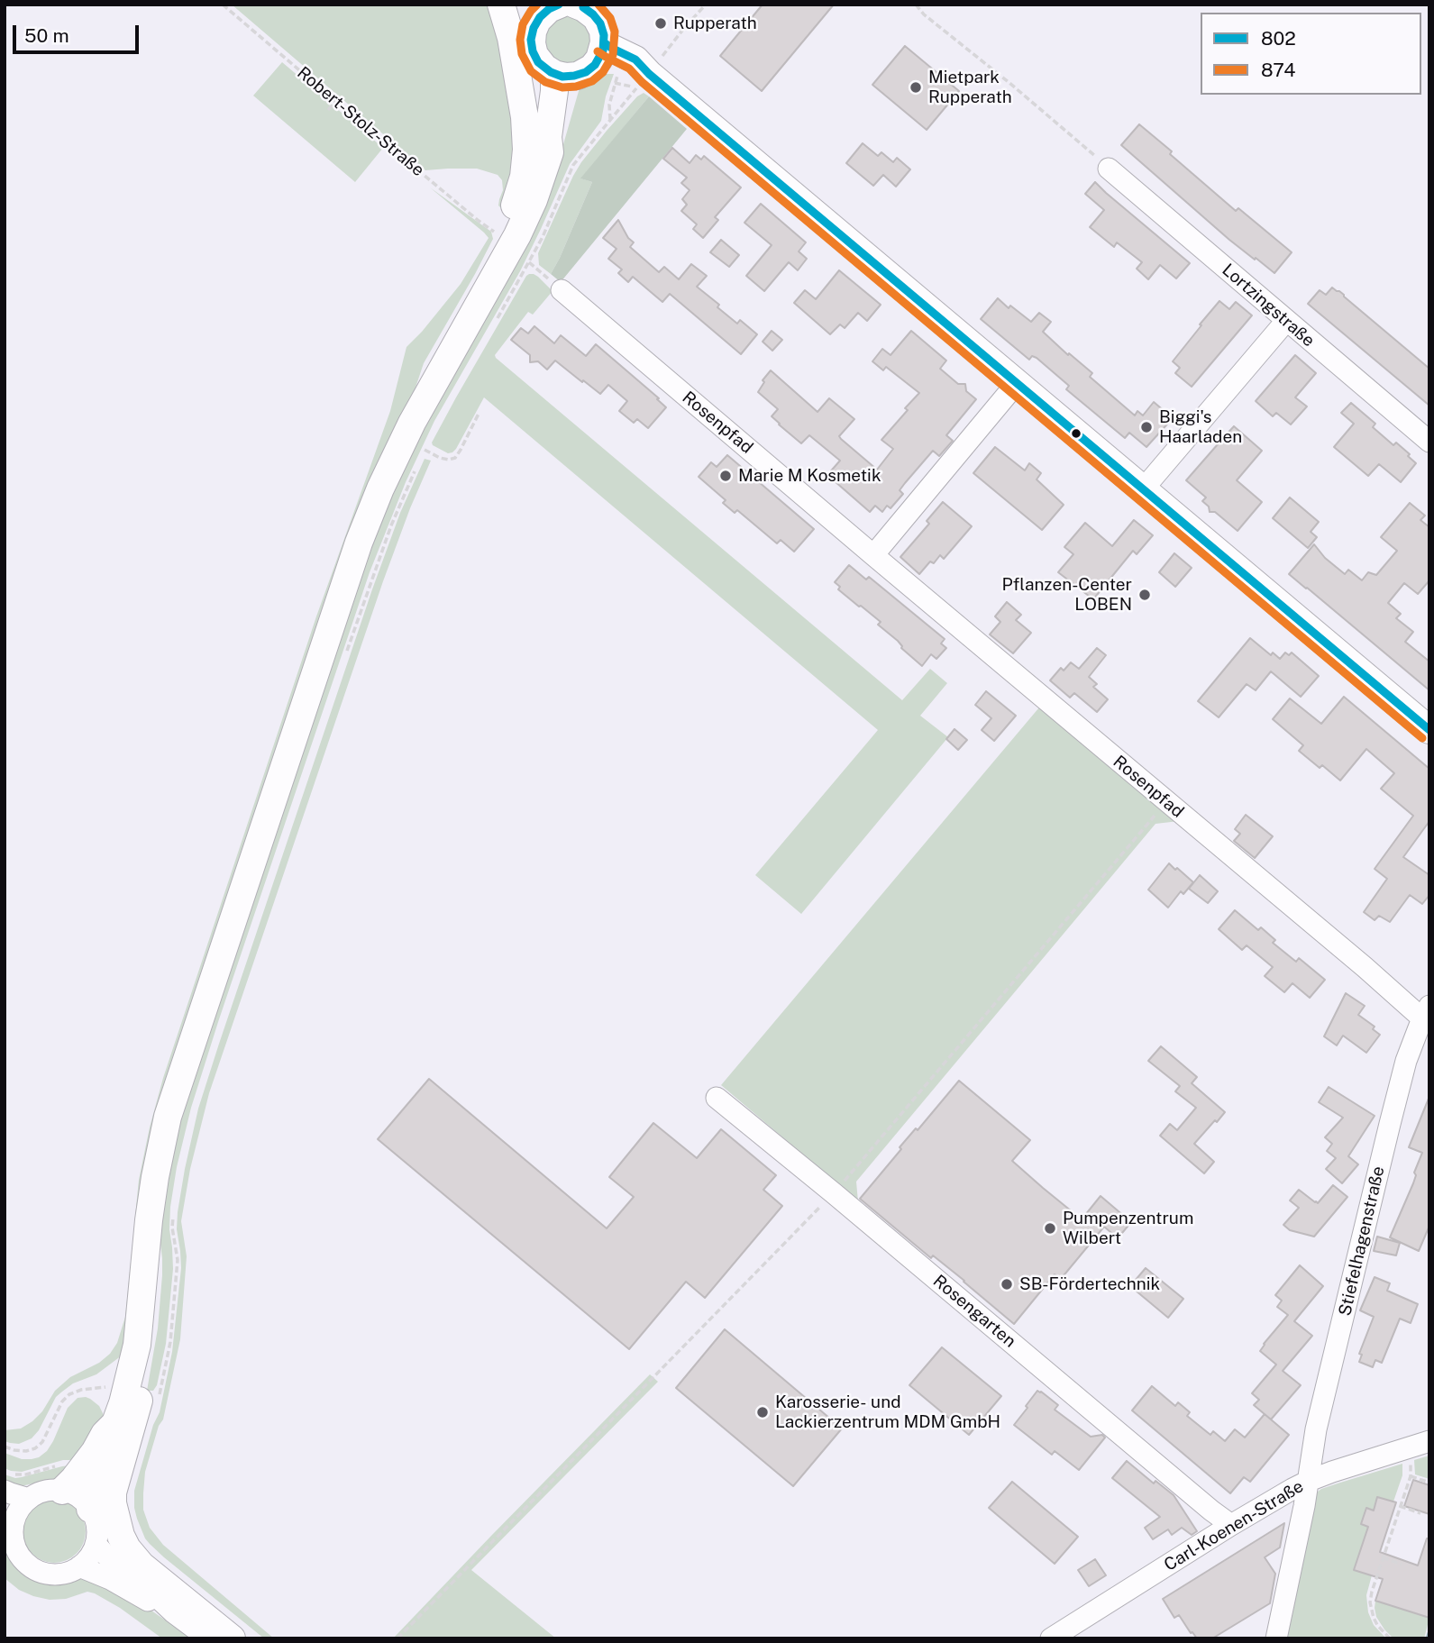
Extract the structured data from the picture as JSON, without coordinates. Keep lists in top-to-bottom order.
{
  "streets": {
    "street": [
      "Lortzingstraße",
      "Rosenpfad",
      "Stiefelhagenstraße",
      "Rosengarten",
      "Carl-Koenen-Straße"
    ],
    "path": ["Robert-Stolz-Straße"]
  },
  "crossings": [
    ["Rosenpfad", "Stiefelhagenstraße"],
    ["Stiefelhagenstraße", "Carl-Koenen-Straße"],
    ["Rosengarten", "Carl-Koenen-Straße"]
  ],
  "places": [
    "Rupperath",
    "Mietpark Rupperath",
    "Biggi's Haarladen",
    "Marie M Kosmetik",
    "Pflanzen-Center LOBEN",
    "Pumpenzentrum Wilbert",
    "SB-Fördertechnik",
    "Karosserie- und Lackierzentrum MDM GmbH"
  ],
  "lines": ["transit line 802", "transit line 874"],
  "legend": ["802", "874"],
  "scale_bar": "50 m"
}
